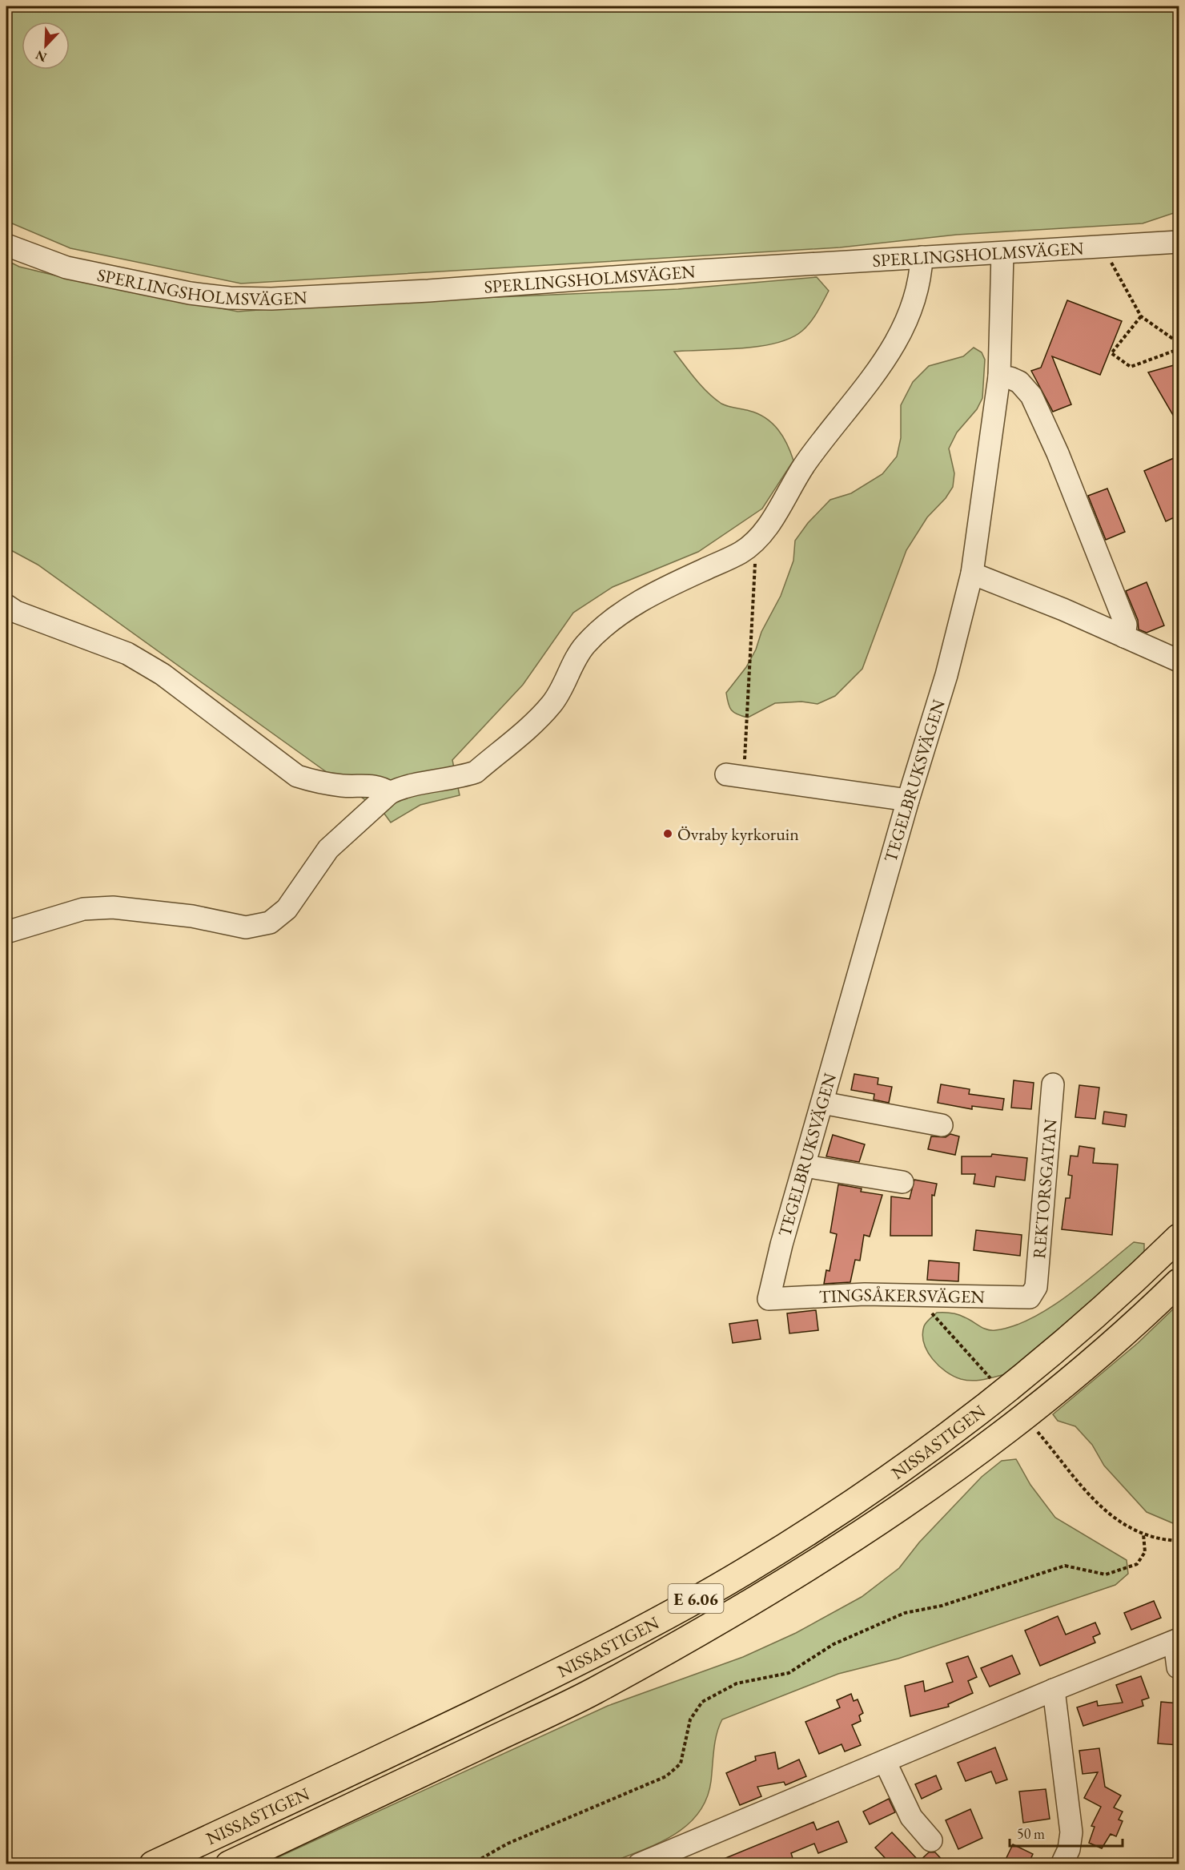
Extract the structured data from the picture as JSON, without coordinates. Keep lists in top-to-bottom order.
{
  "streets": {
    "highway": ["NISSASTIGEN", "E 6.06"],
    "street": [
      "SPERLINGSHOLMSVÄGEN",
      "TEGELBRUKSVÄGEN",
      "REKTORSGATAN",
      "TINGSÅKERSVÄGEN"
    ]
  },
  "crossings": [
    ["SPERLINGSHOLMSVÄGEN", "TEGELBRUKSVÄGEN"],
    ["TEGELBRUKSVÄGEN", "TINGSÅKERSVÄGEN"],
    ["REKTORSGATAN", "TINGSÅKERSVÄGEN"]
  ],
  "places": ["Övraby kyrkoruin"],
  "scale_bar": "50 m",
  "north": "bottom left"
}
